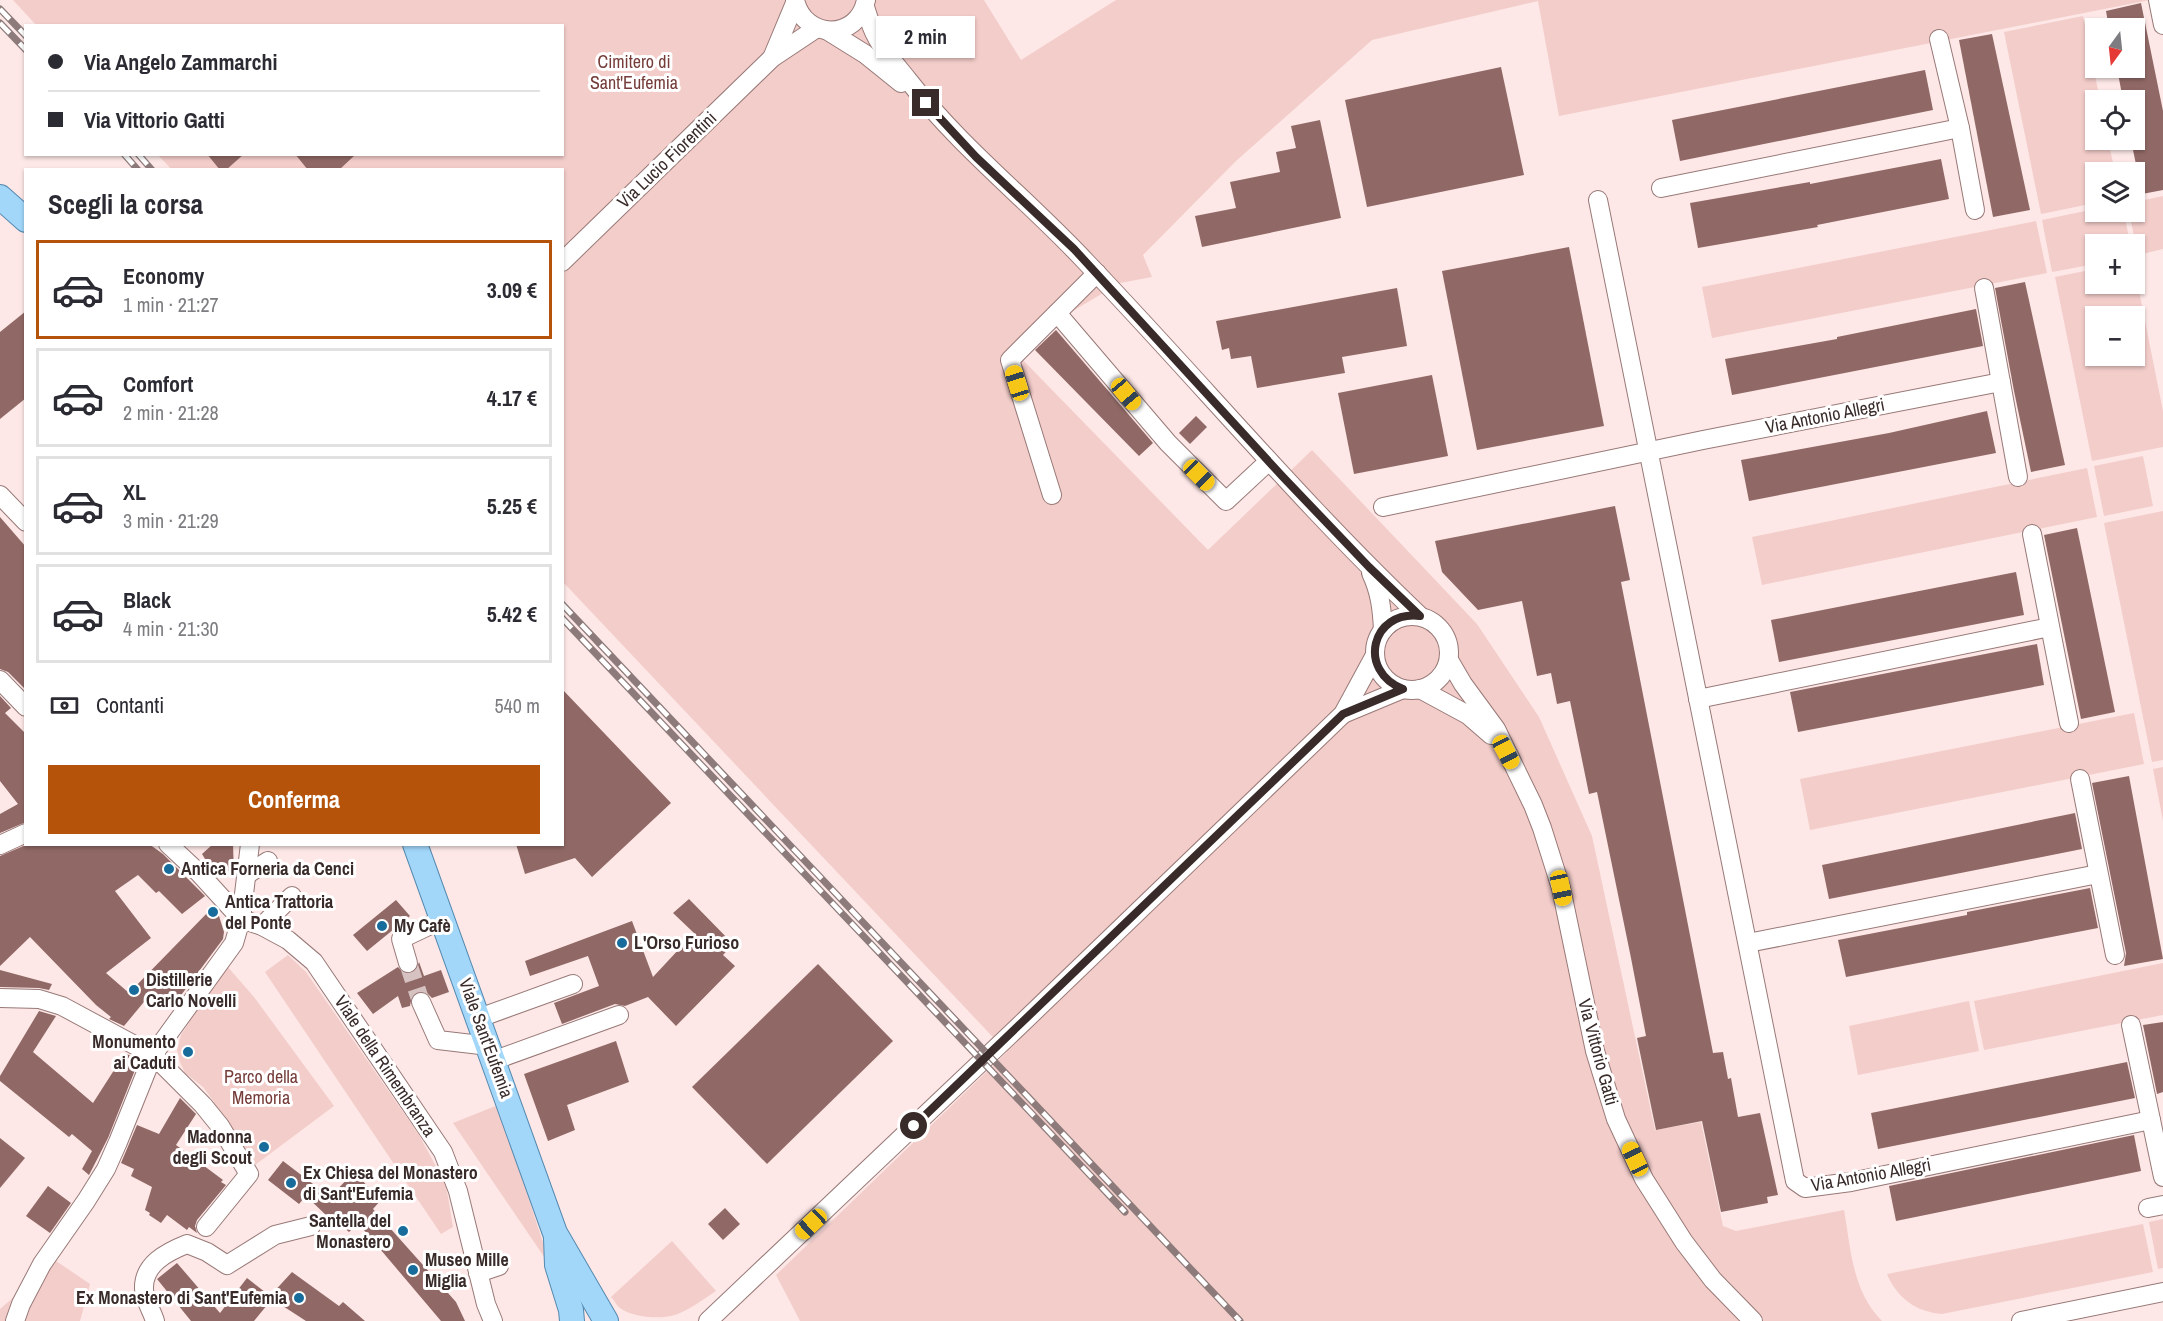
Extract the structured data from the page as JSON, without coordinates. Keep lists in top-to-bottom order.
{
  "streets": {
    "main road": ["Viale Sant'Eufemia"],
    "street": [
      "Via Lucio Fiorentini",
      "Via Antonio Allegri",
      "Via Vittorio Gatti",
      "Viale della Rimembranza"
    ]
  },
  "crossings": [
    ["Via Lucio Fiorentini", "Via Vittorio Gatti"]
  ],
  "parks": ["Cimitero di Sant'Eufemia", "Parco della Memoria"],
  "places": [
    "Antica Forneria da Cenci",
    "Antica Trattoria del Ponte",
    "My Cafè",
    "L'Orso Furioso",
    "Distillerie Carlo Novelli",
    "Monumento ai Caduti",
    "Madonna degli Scout",
    "Ex Chiesa del Monastero di Sant'Eufemia",
    "Santella del Monastero",
    "Museo Mille Miglia",
    "Ex Monastero di Sant'Eufemia"
  ],
  "north": "bottom",
  "page": {
    "bubble": "2 min",
    "map_buttons": ["+", "−"],
    "banner": ["Via Angelo Zammarchi", "Via Vittorio Gatti"],
    "heading": "Scegli la corsa",
    "list": [
      {
        "name": "Economy",
        "note": "1 min · 21:27",
        "value": "3.09 €"
      },
      {
        "name": "Comfort",
        "note": "2 min · 21:28",
        "value": "4.17 €"
      },
      {
        "name": "XL",
        "note": "3 min · 21:29",
        "value": "5.25 €"
      },
      {
        "name": "Black",
        "note": "4 min · 21:30",
        "value": "5.42 €"
      }
    ],
    "pay": ["Contanti", "540 m"],
    "buttons": "Conferma"
  }
}
